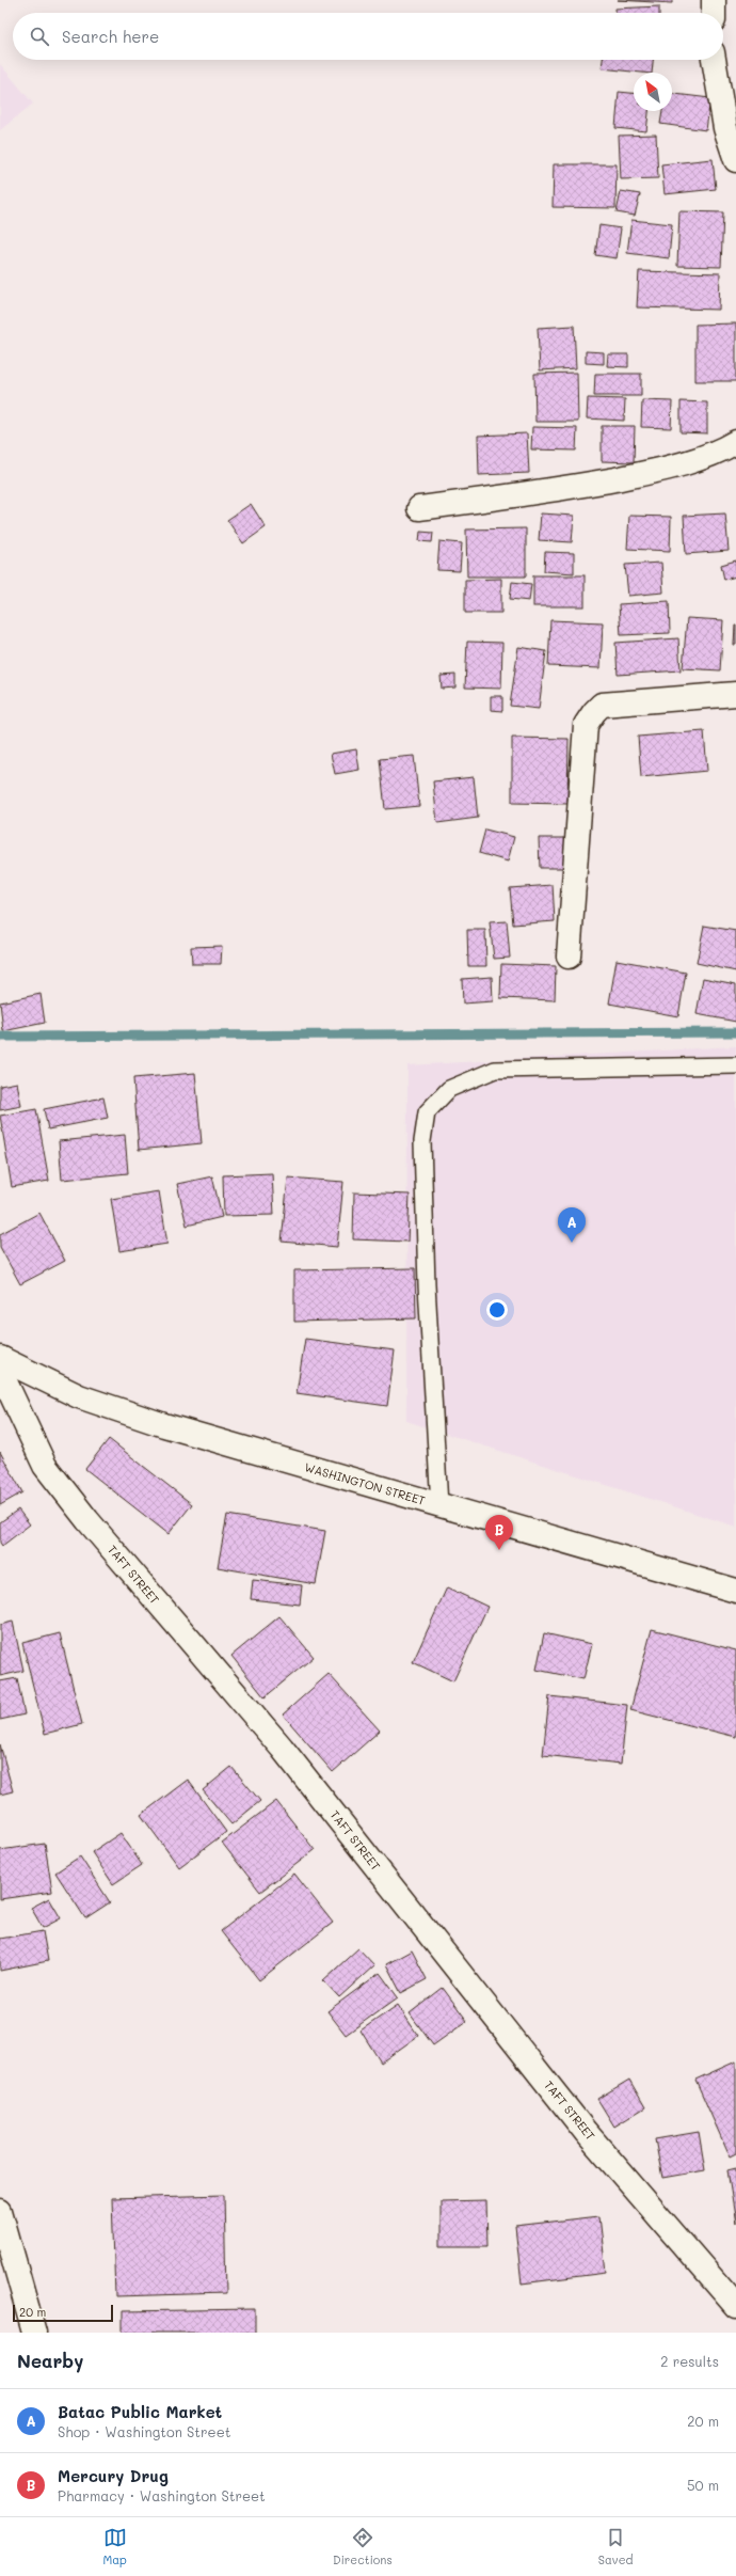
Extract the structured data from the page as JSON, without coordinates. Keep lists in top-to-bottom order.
{
  "streets": {
    "main road": ["WASHINGTON STREET", "TAFT STREET"]
  },
  "crossings": [
    ["WASHINGTON STREET", "TAFT STREET"]
  ],
  "scale_bar": "20 m",
  "north": "top left",
  "page": {
    "search": "Search here",
    "pins": ["A", "B"],
    "scale": "20 m",
    "heading": ["Nearby", "2 results"],
    "list": [
      {
        "mark": "A",
        "name": "Batac Public Market",
        "note": "Shop · Washington Street",
        "value": "20 m"
      },
      {
        "mark": "B",
        "name": "Mercury Drug",
        "note": "Pharmacy · Washington Street",
        "value": "50 m"
      }
    ],
    "nav": ["Map", "Directions", "Saved"]
  }
}
